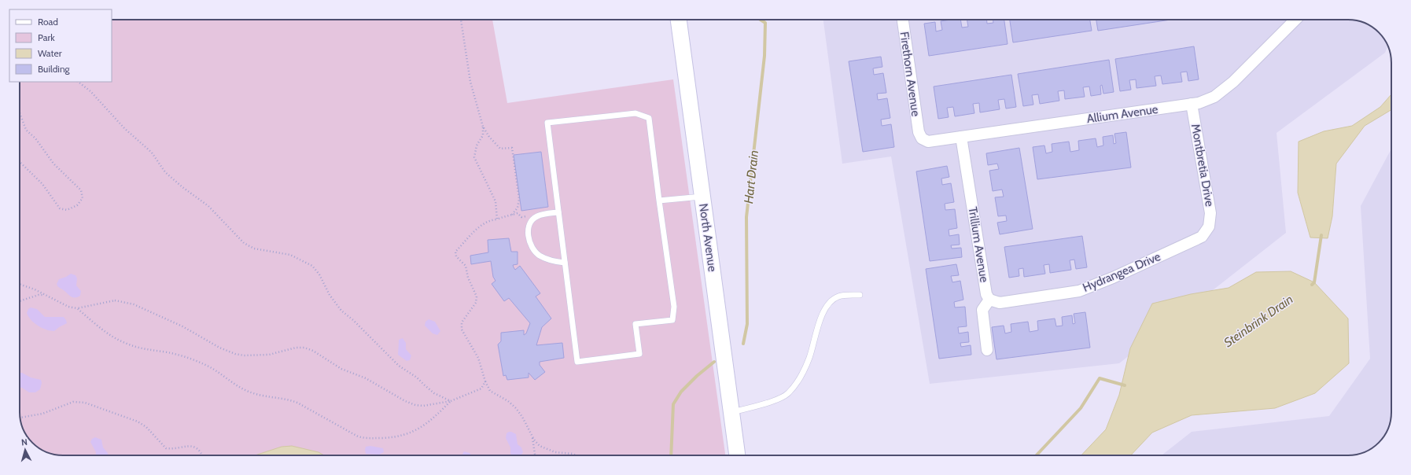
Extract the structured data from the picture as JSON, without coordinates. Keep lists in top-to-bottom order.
{
  "streets": {
    "street": [
      "Firethorn Avenue",
      "Allium Avenue",
      "Montbretia Drive",
      "North Avenue",
      "Trillium Avenue",
      "Hydrangea Drive"
    ]
  },
  "crossings": [
    ["Firethorn Avenue", "Allium Avenue"],
    ["Allium Avenue", "Montbretia Drive"],
    ["Allium Avenue", "Trillium Avenue"],
    ["Montbretia Drive", "Hydrangea Drive"],
    ["Trillium Avenue", "Hydrangea Drive"]
  ],
  "water": ["Hart Drain", "Steinbrink Drain"],
  "legend": [
    "Road",
    "Park",
    "Water",
    "Building"
  ],
  "north": "top"
}
